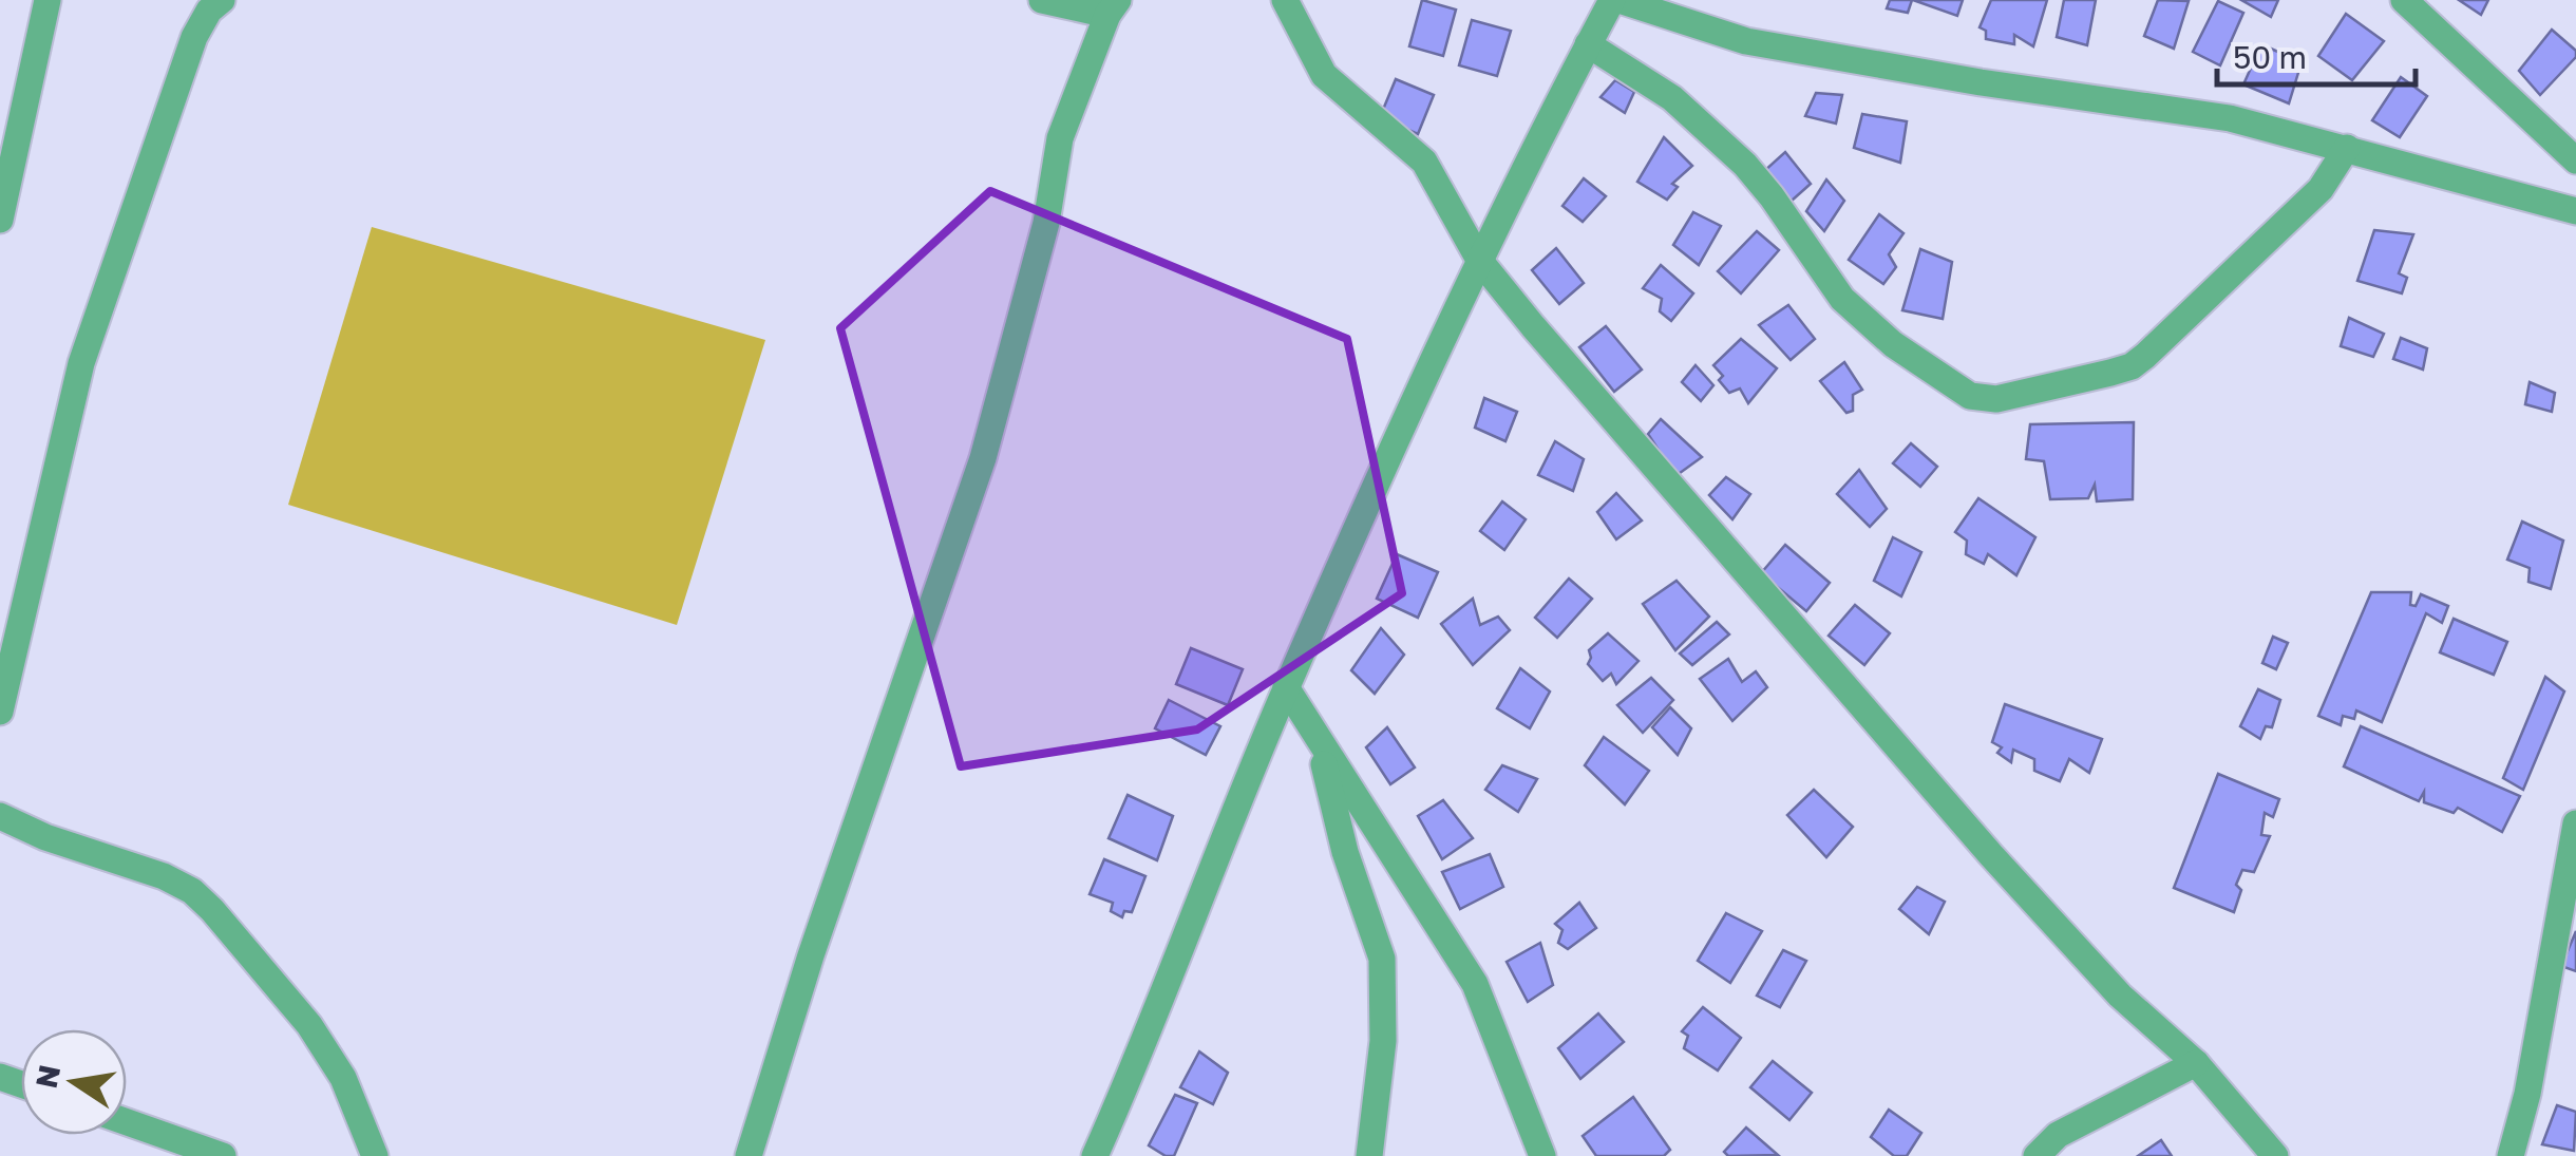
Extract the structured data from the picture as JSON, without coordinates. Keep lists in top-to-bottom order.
{
  "scale_bar": "50 m",
  "north": "left"
}
